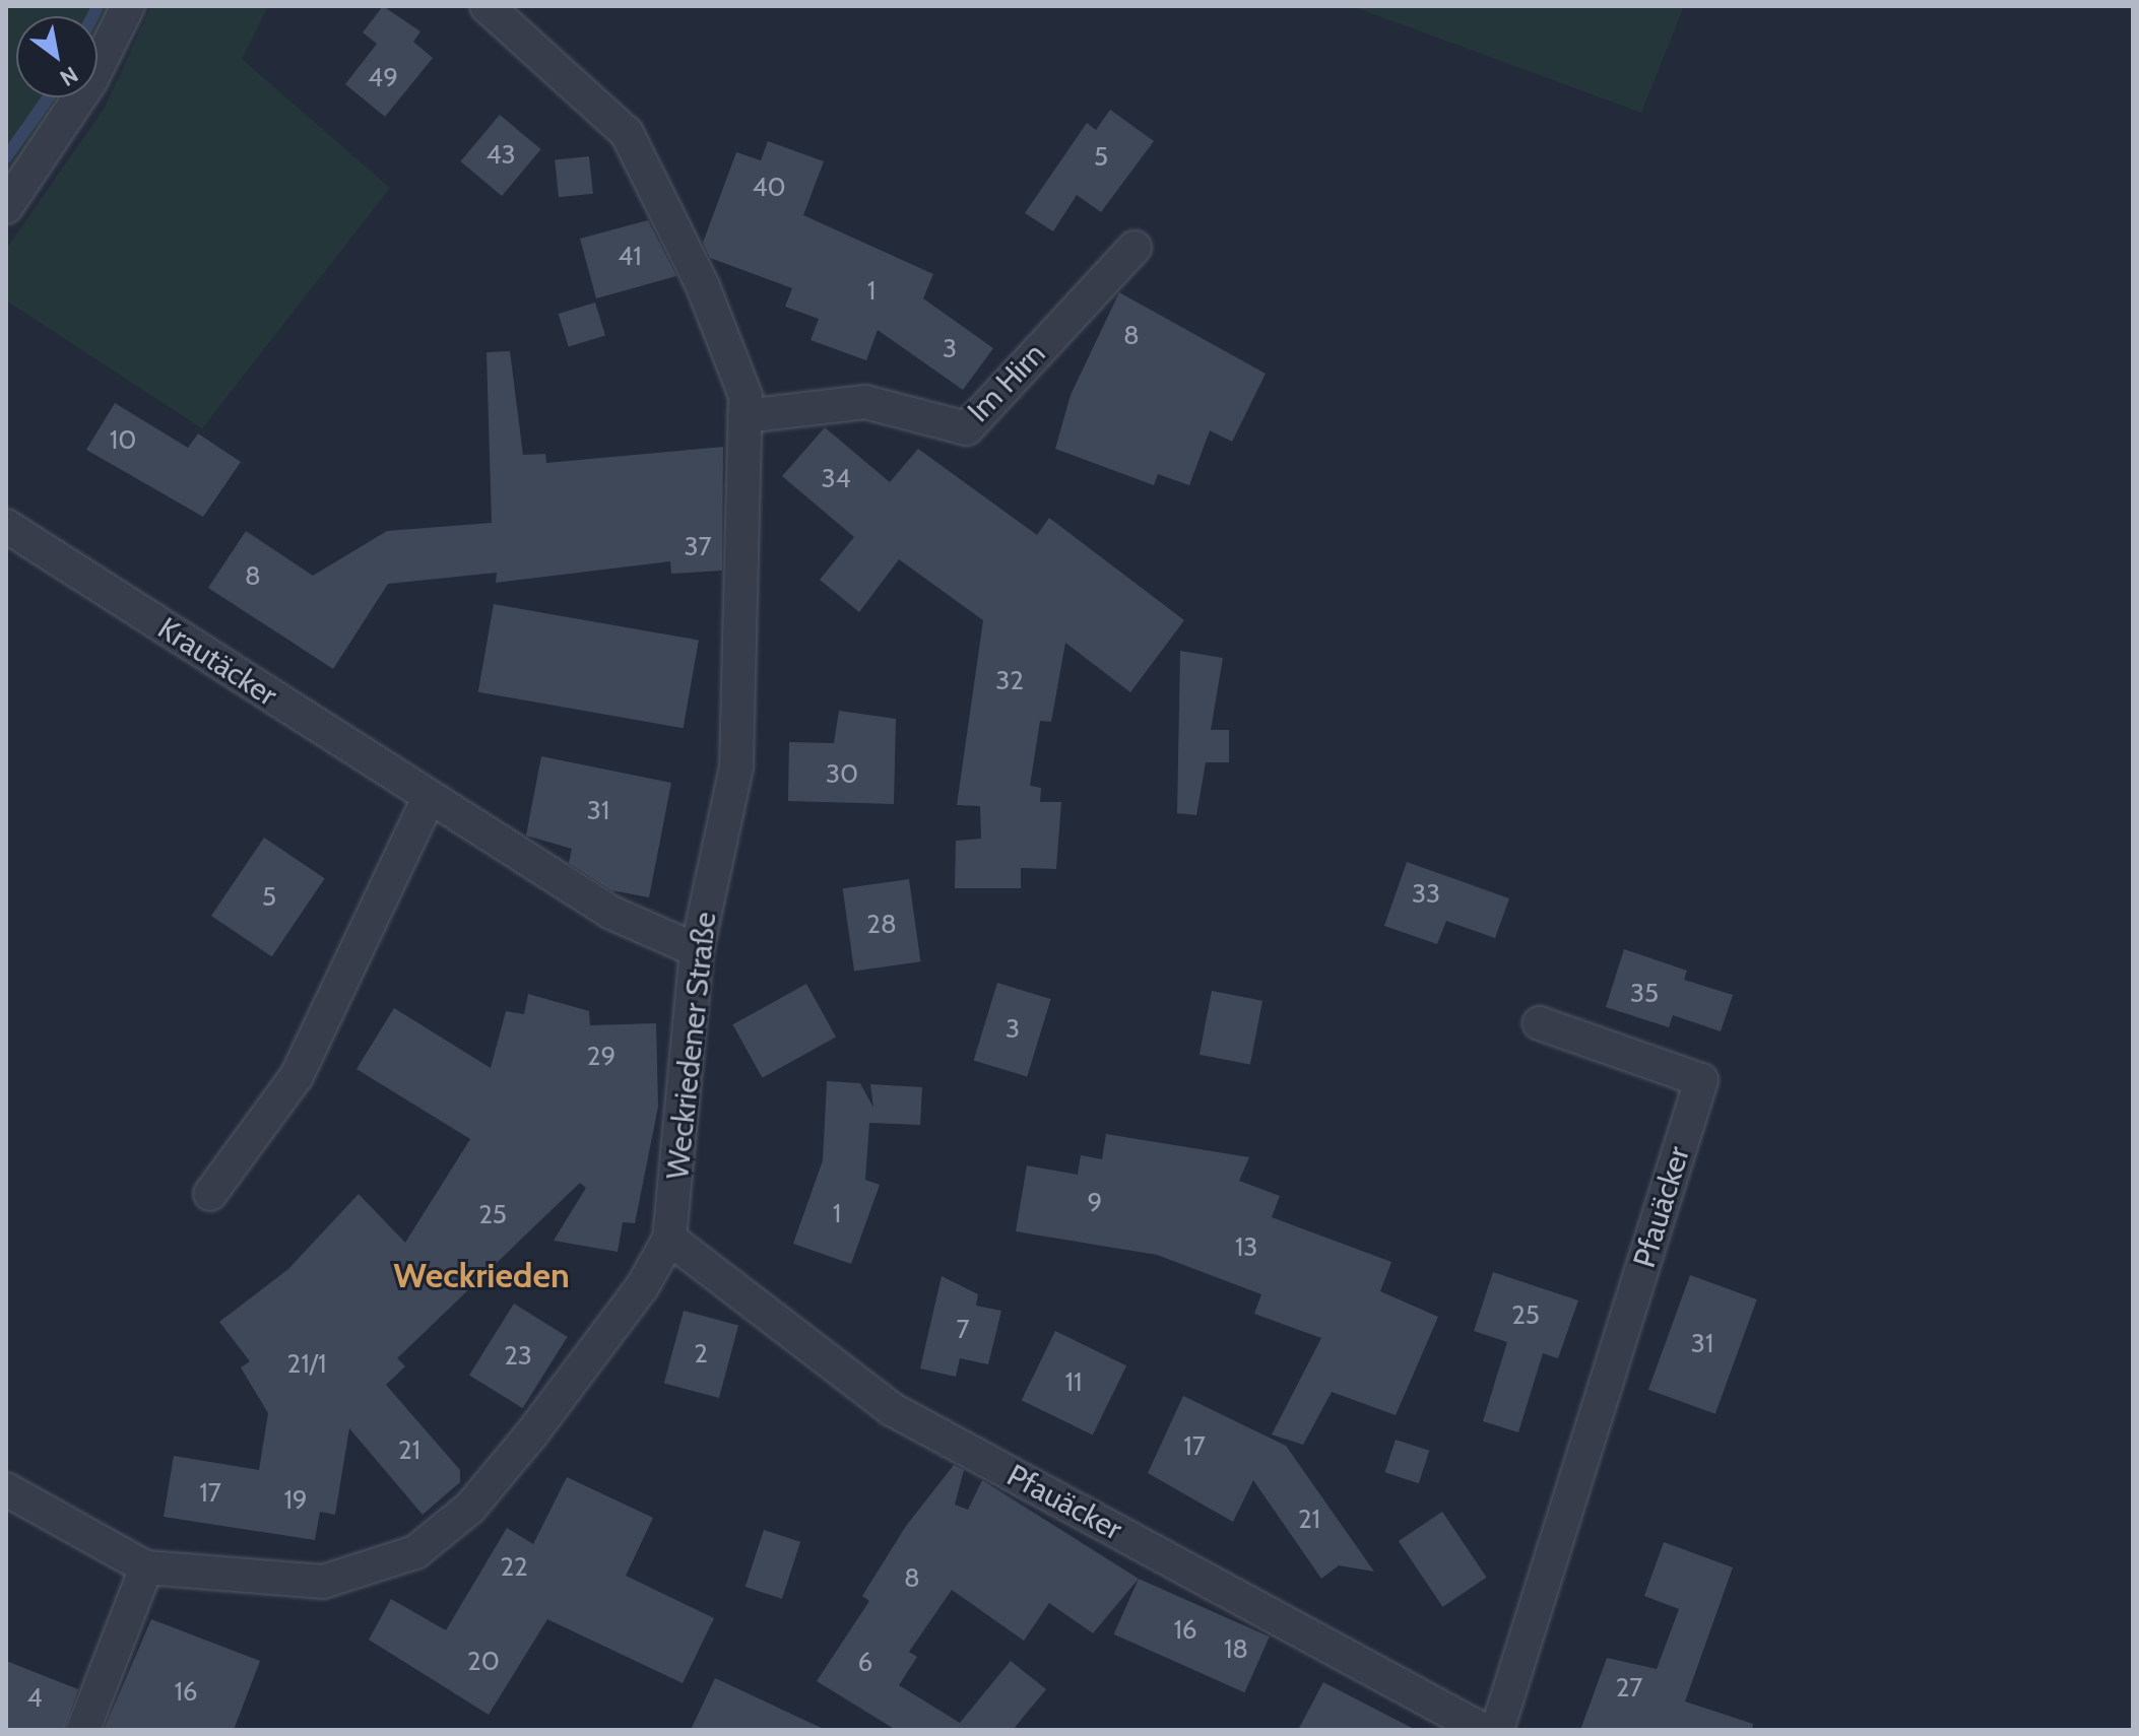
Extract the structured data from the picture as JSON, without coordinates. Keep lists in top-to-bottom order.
{
  "streets": {
    "street": [
      "Im Hirn",
      "Krautäcker",
      "Weckriedener Straße",
      "Pfauäcker"
    ]
  },
  "crossings": [
    ["Im Hirn", "Weckriedener Straße"],
    ["Krautäcker", "Weckriedener Straße"],
    ["Weckriedener Straße", "Pfauäcker"]
  ],
  "districts": ["Weckrieden"],
  "house_numbers": [
    "49",
    "43",
    "5",
    "40",
    "41",
    "1",
    "8",
    "3",
    "10",
    "34",
    "37",
    "8",
    "32",
    "30",
    "31",
    "33",
    "5",
    "28",
    "35",
    "3",
    "29",
    "9",
    "1",
    "25",
    "13",
    "25",
    "7",
    "31",
    "2",
    "23",
    "21/1",
    "11",
    "17",
    "21",
    "17",
    "19",
    "21",
    "22",
    "8",
    "16",
    "18",
    "20",
    "6",
    "27",
    "16",
    "4"
  ],
  "north": "bottom right"
}
